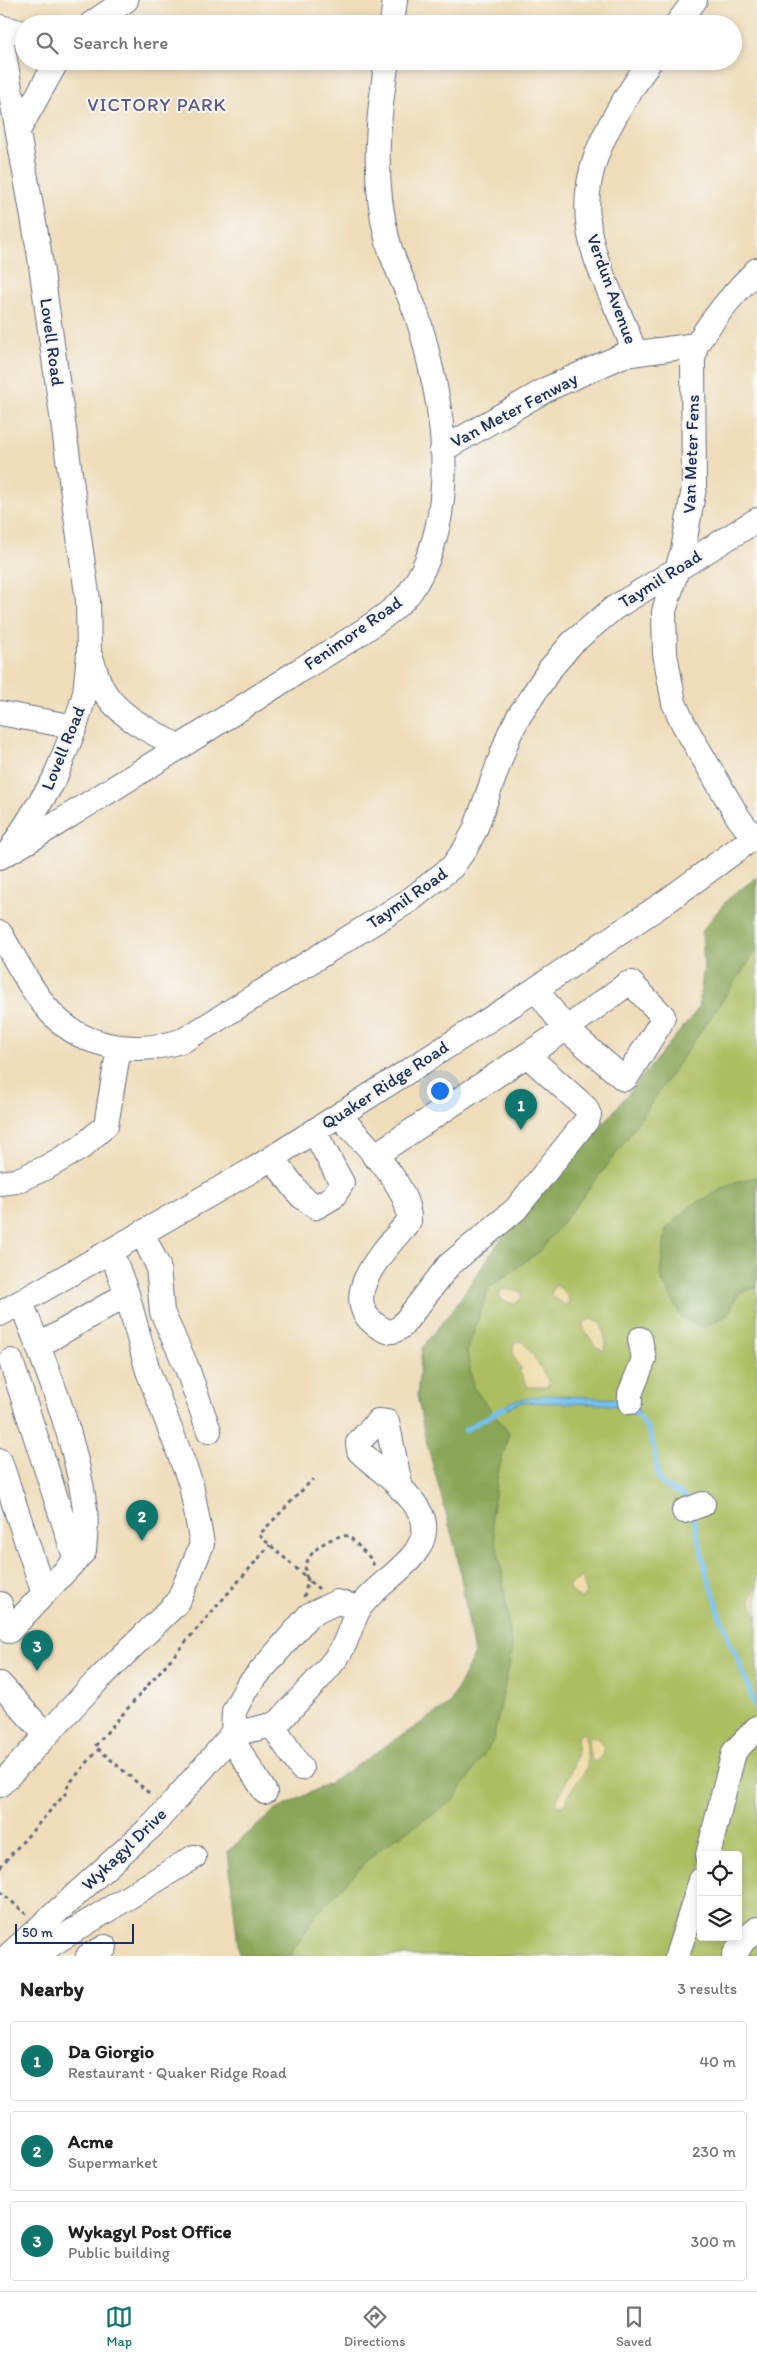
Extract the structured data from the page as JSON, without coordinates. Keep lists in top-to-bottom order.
{
  "streets": {
    "street": [
      "Verdun Avenue",
      "Lovell Road",
      "Van Meter Fenway",
      "Van Meter Fens",
      "Taymil Road",
      "Fenimore Road",
      "Quaker Ridge Road",
      "Wykagyl Drive"
    ]
  },
  "crossings": [
    ["Verdun Avenue", "Van Meter Fenway"],
    ["Lovell Road", "Fenimore Road"],
    ["Van Meter Fenway", "Van Meter Fens"],
    ["Van Meter Fenway", "Fenimore Road"],
    ["Van Meter Fens", "Taymil Road"],
    ["Van Meter Fens", "Quaker Ridge Road"]
  ],
  "districts": ["VICTORY PARK"],
  "scale_bar": "50 m",
  "page": {
    "search": "Search here",
    "pins": ["1", "2", "3"],
    "scale": "50 m",
    "heading": ["Nearby", "3 results"],
    "list": [
      {
        "mark": "1",
        "name": "Da Giorgio",
        "note": "Restaurant · Quaker Ridge Road",
        "value": "40 m"
      },
      {
        "mark": "2",
        "name": "Acme",
        "note": "Supermarket",
        "value": "230 m"
      },
      {
        "mark": "3",
        "name": "Wykagyl Post Office",
        "note": "Public building",
        "value": "300 m"
      }
    ],
    "nav": ["Map", "Directions", "Saved"]
  }
}
